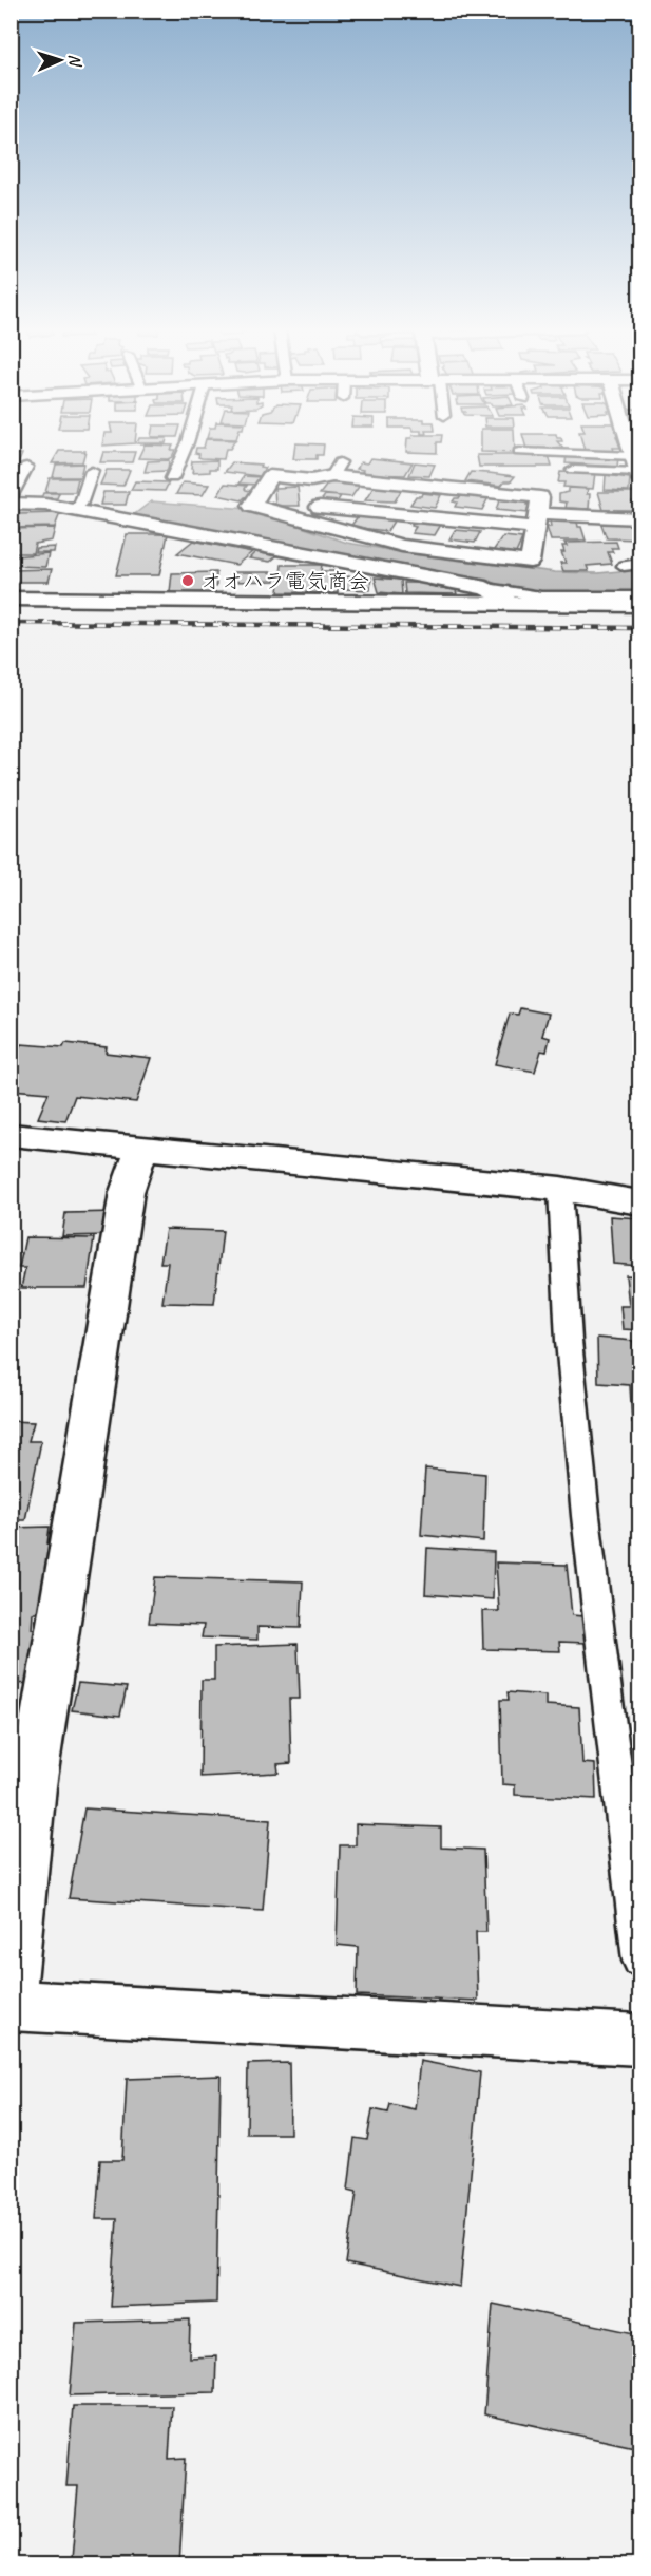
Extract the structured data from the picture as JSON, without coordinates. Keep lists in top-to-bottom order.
{
  "places": ["オオハラ電気商会"],
  "north": "right"
}
